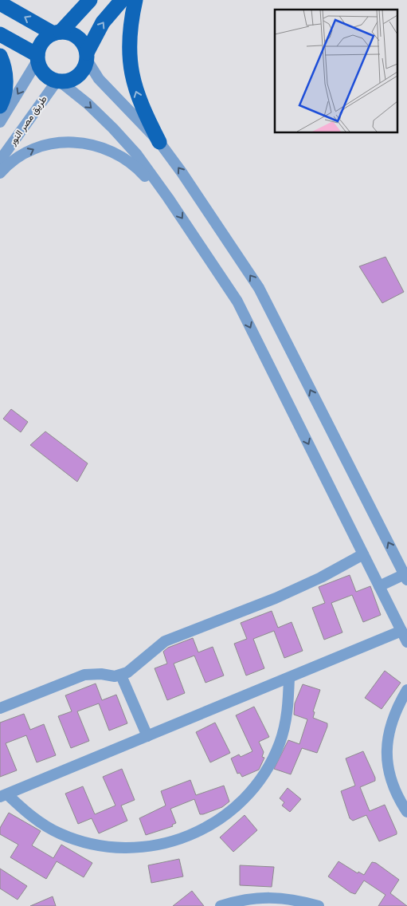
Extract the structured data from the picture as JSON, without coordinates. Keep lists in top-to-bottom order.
{
  "streets": {
    "street": ["طريق مصر النور"]
  }
}
